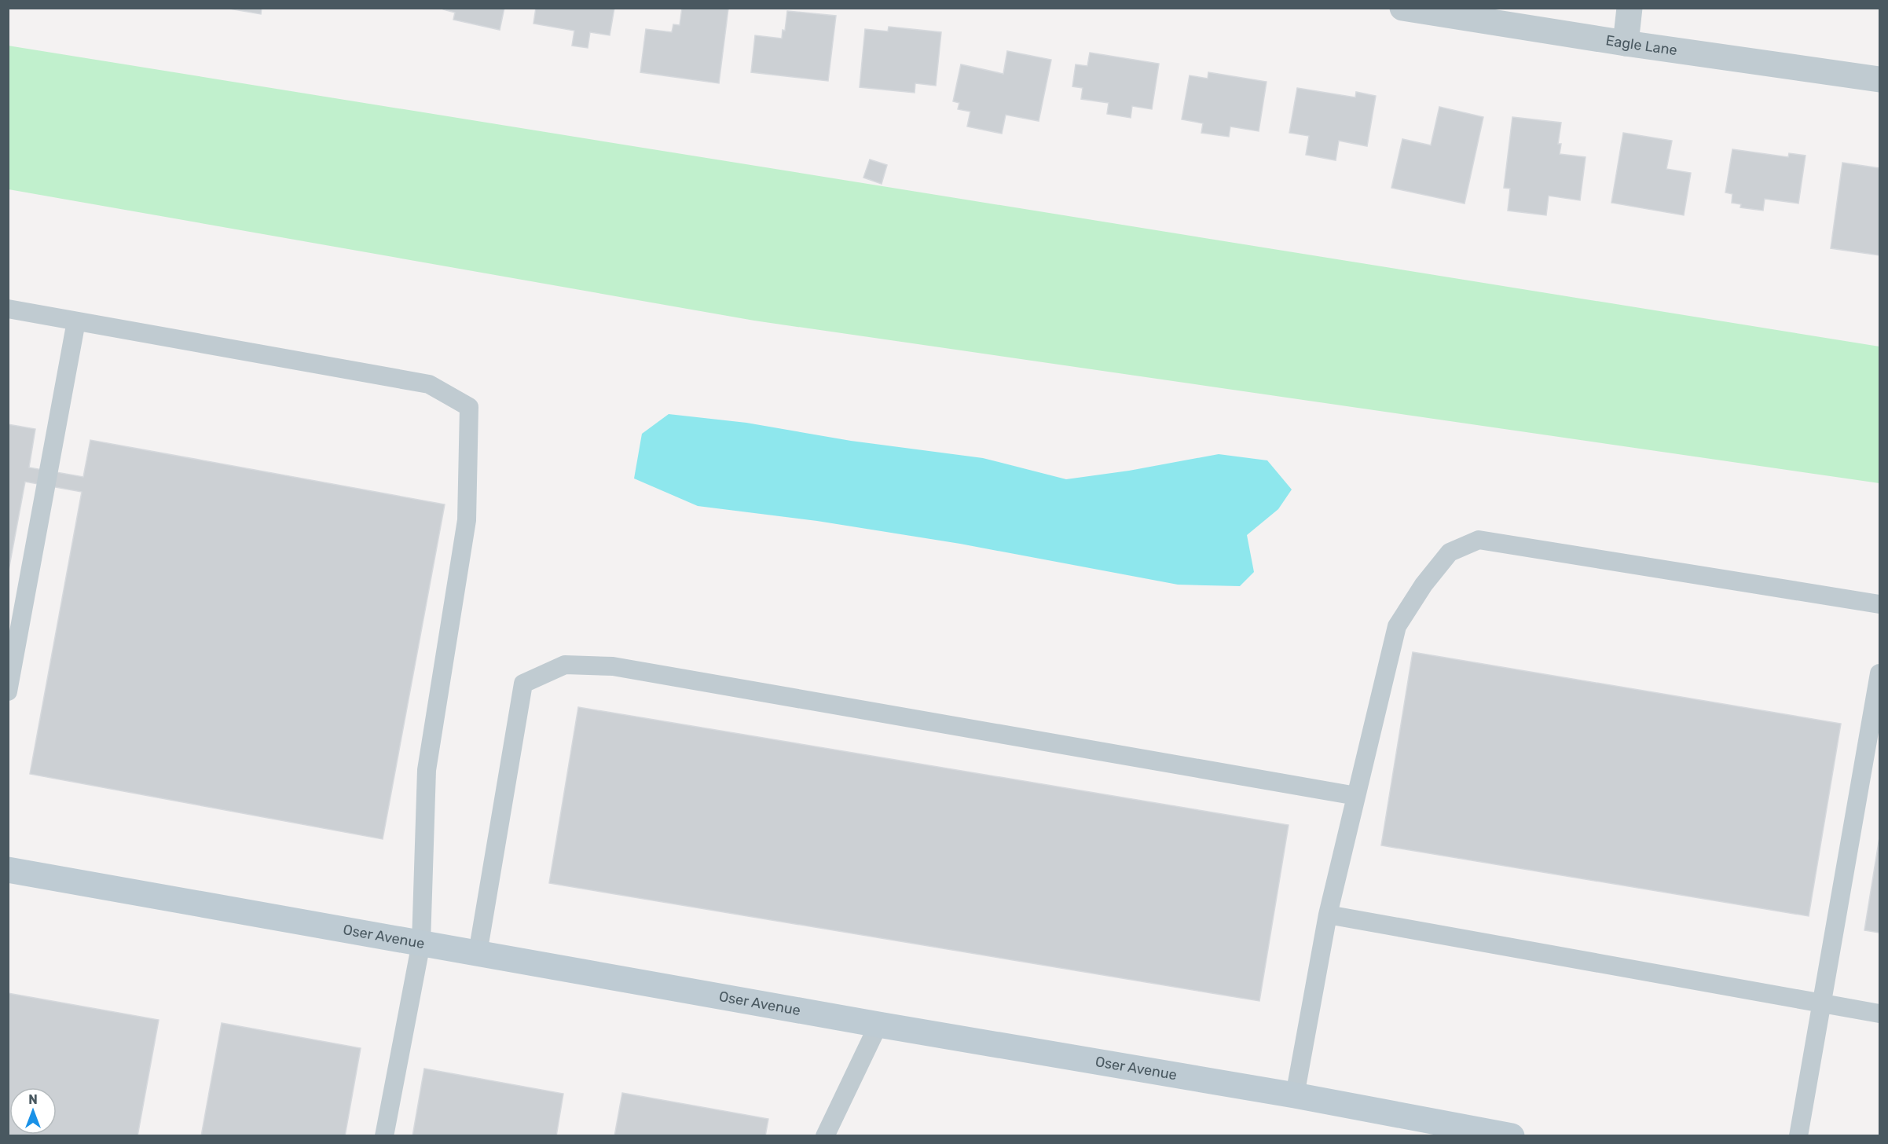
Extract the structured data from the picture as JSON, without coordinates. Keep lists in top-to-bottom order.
{
  "streets": {
    "street": ["Eagle Lane", "Oser Avenue"]
  },
  "north": "top"
}
